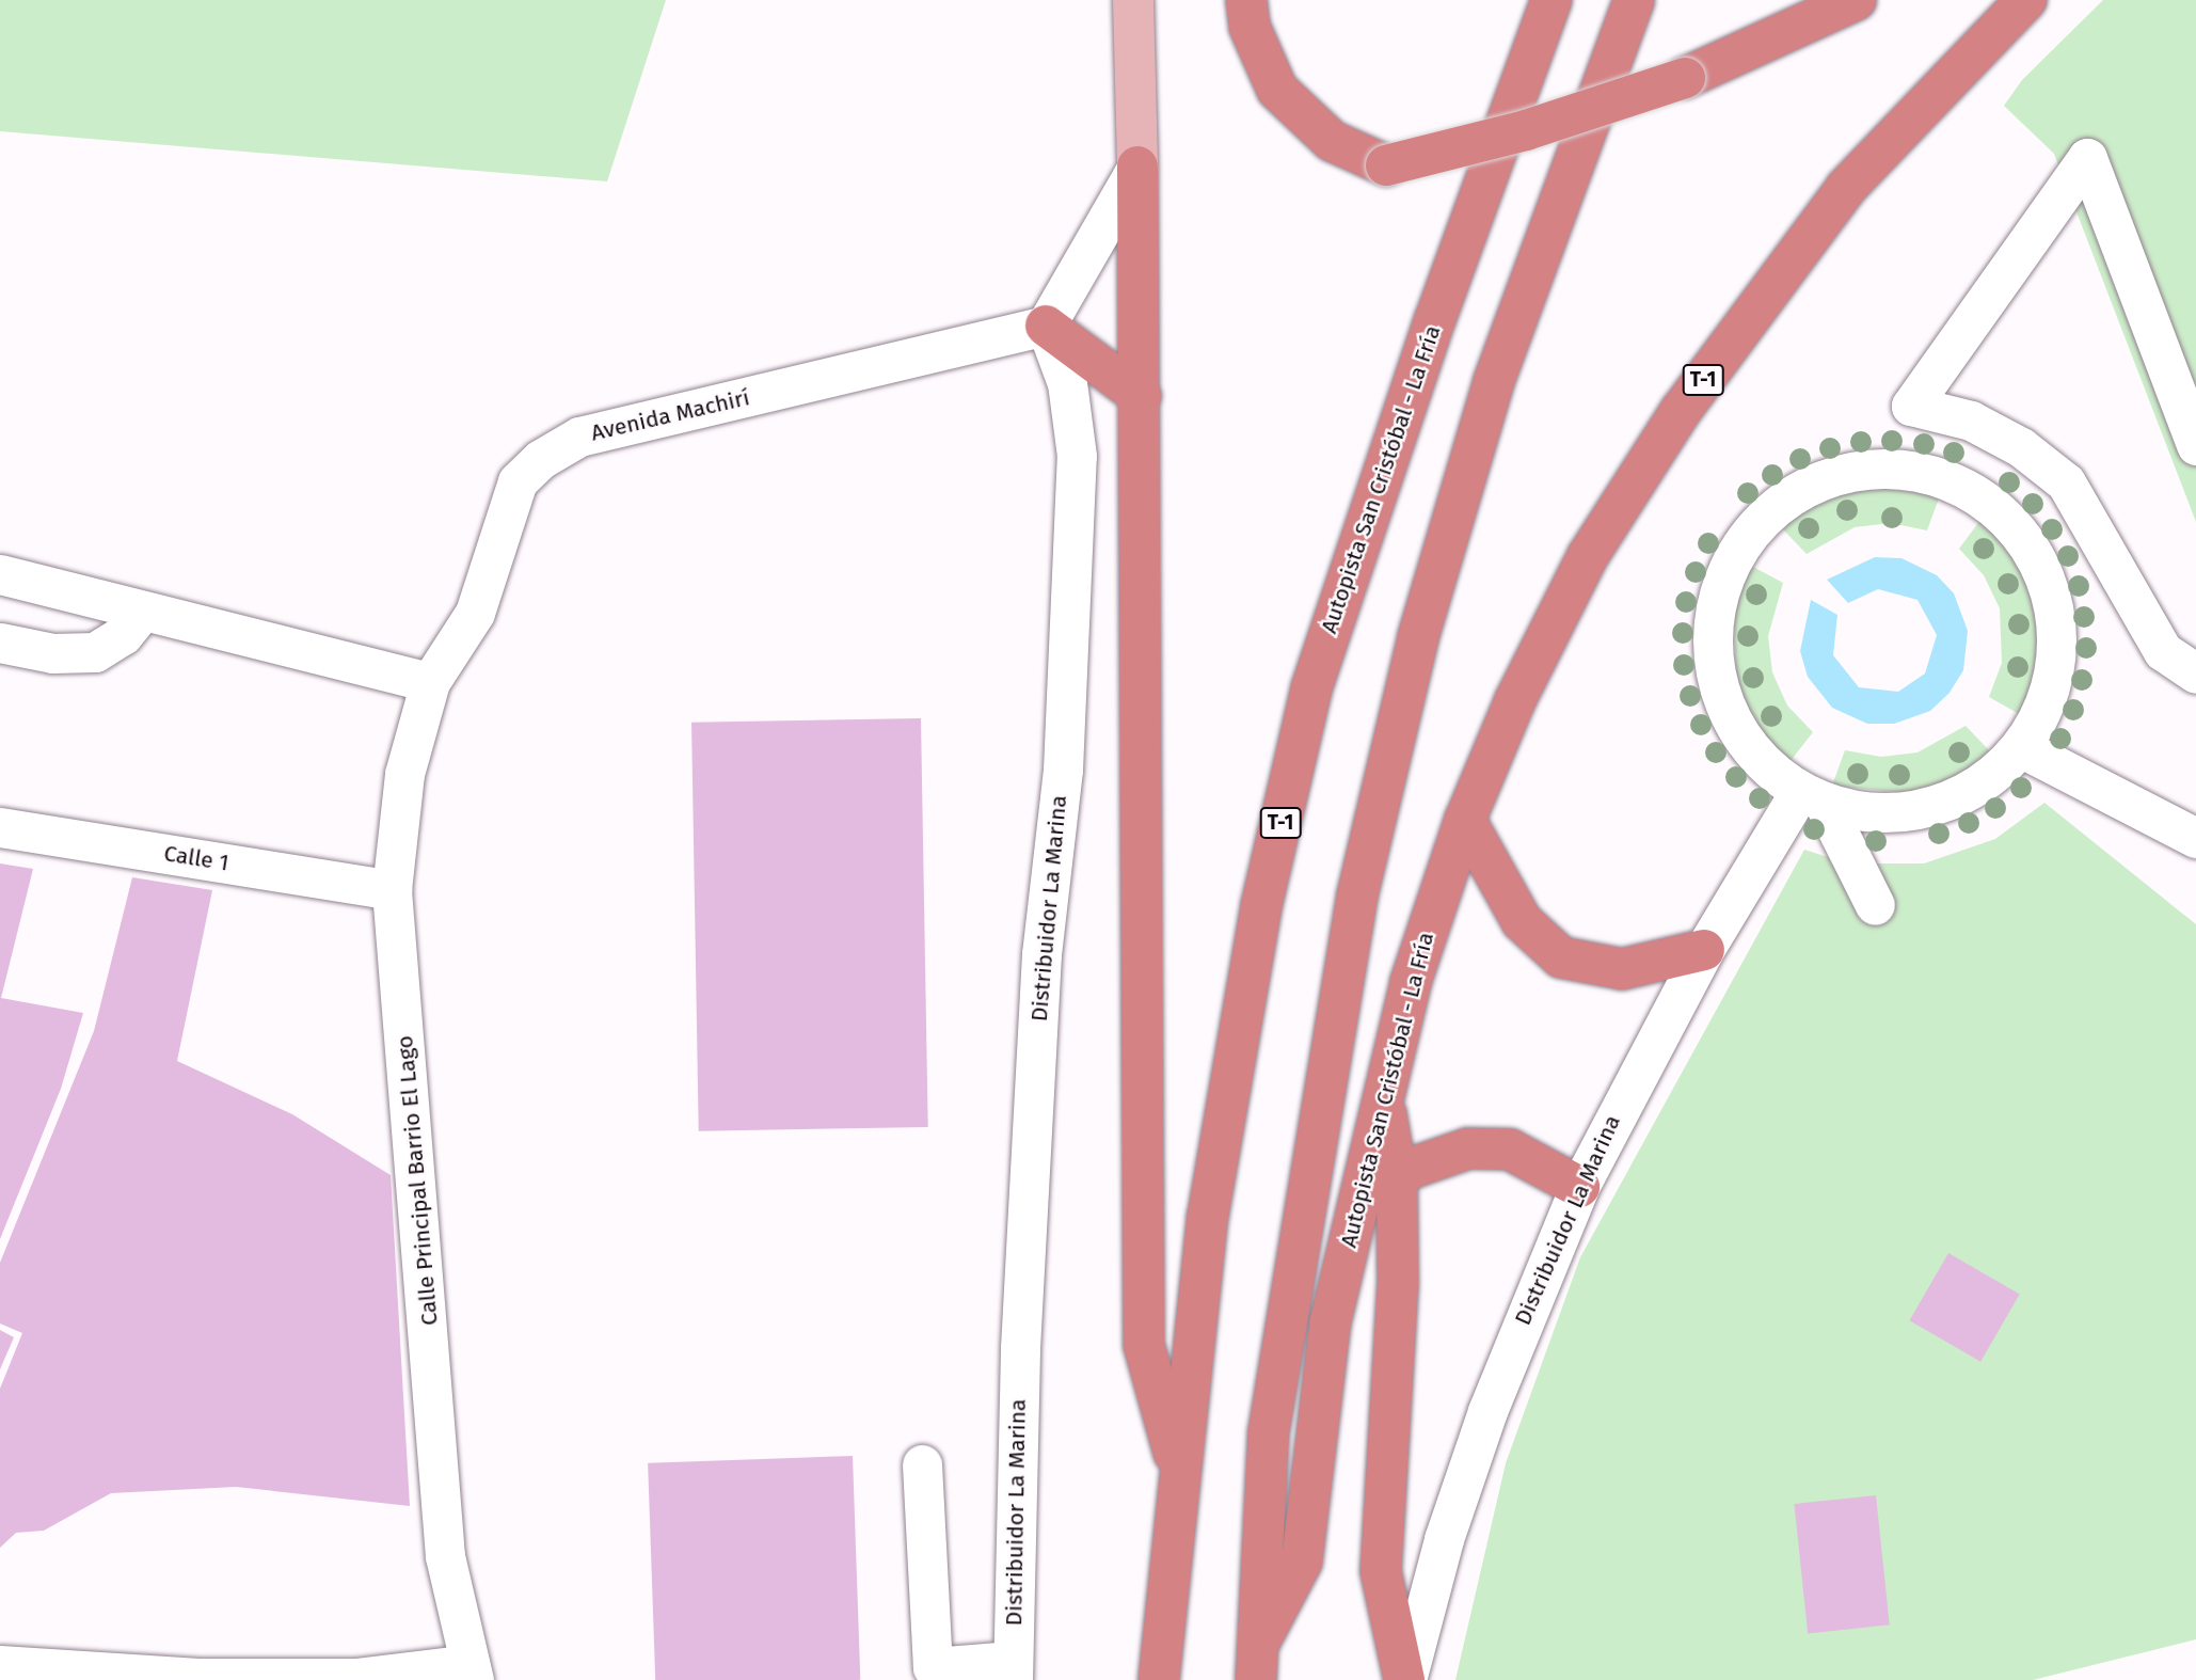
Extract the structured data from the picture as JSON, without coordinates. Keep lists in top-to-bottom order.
{
  "streets": {
    "highway": ["T-1", "Autopista San Cristóbal - La Fría"],
    "street": [
      "Avenida Machirí",
      "Calle 1",
      "Distribuidor La Marina",
      "Calle Principal Barrio El Lago"
    ]
  },
  "crossings": [
    ["Avenida Machirí", "Distribuidor La Marina"],
    ["Avenida Machirí", "Calle Principal Barrio El Lago"],
    ["Calle 1", "Calle Principal Barrio El Lago"]
  ]
}
